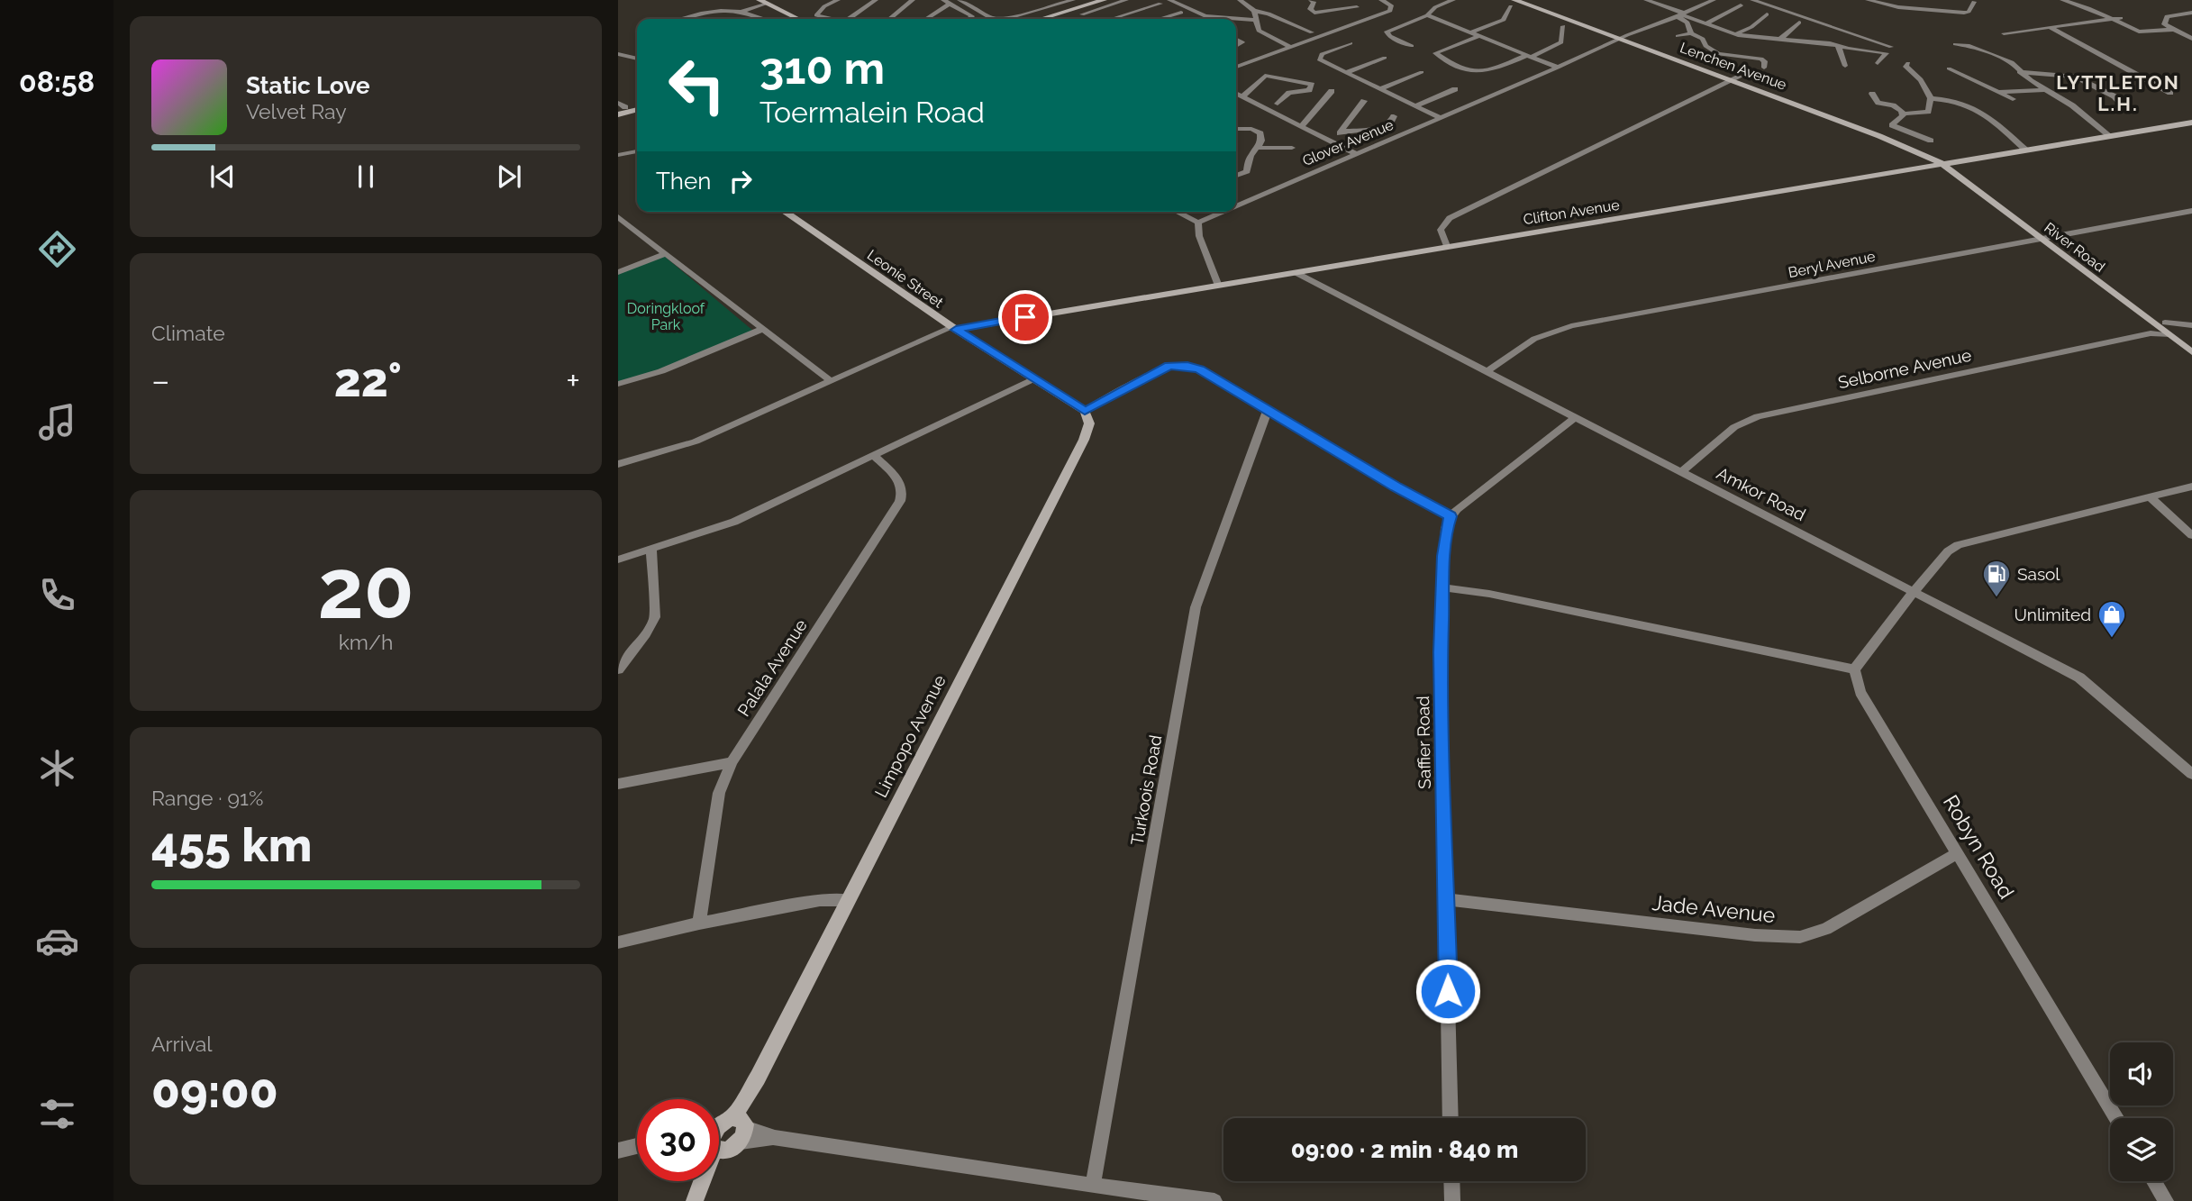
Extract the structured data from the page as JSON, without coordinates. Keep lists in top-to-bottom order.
{
  "streets": {
    "street": [
      "Lenchen Avenue",
      "Glover Avenue",
      "Clifton Avenue",
      "River Road",
      "Beryl Avenue",
      "Leonie Street",
      "Selborne Avenue",
      "Amkor Road",
      "Palala Avenue",
      "Limpopo Avenue",
      "Saffier Road",
      "Turkoois Road",
      "Robyn Road",
      "Jade Avenue"
    ]
  },
  "crossings": [
    ["Lenchen Avenue", "Glover Avenue"],
    ["Lenchen Avenue", "Clifton Avenue"],
    ["Lenchen Avenue", "River Road"],
    ["Clifton Avenue", "River Road"],
    ["Clifton Avenue", "Leonie Street"],
    ["Clifton Avenue", "Amkor Road"],
    ["River Road", "Beryl Avenue"],
    ["River Road", "Selborne Avenue"],
    ["Beryl Avenue", "Amkor Road"],
    ["Leonie Street", "Limpopo Avenue"],
    ["Selborne Avenue", "Amkor Road"],
    ["Saffier Road", "Jade Avenue"],
    ["Robyn Road", "Jade Avenue"]
  ],
  "districts": ["LYTTLETON L.H."],
  "parks": ["Doringkloof Park"],
  "places": {
    "fuel station": ["Sasol"],
    "shop": ["Unlimited"]
  },
  "page": {
    "tabs": "08:58",
    "turn": ["310 m", "Toermalein Road"],
    "song": ["Static Love", "Velvet Ray"],
    "then": "Then",
    "tile": [
      "Climate",
      ["20", "km/h"],
      ["Range · 91%", "455 km"],
      ["Arrival", "09:00"]
    ],
    "heat": ["−", "22°", "+"],
    "limit": "30",
    "trip": "09:00 · 2 min · 840 m"
  }
}
